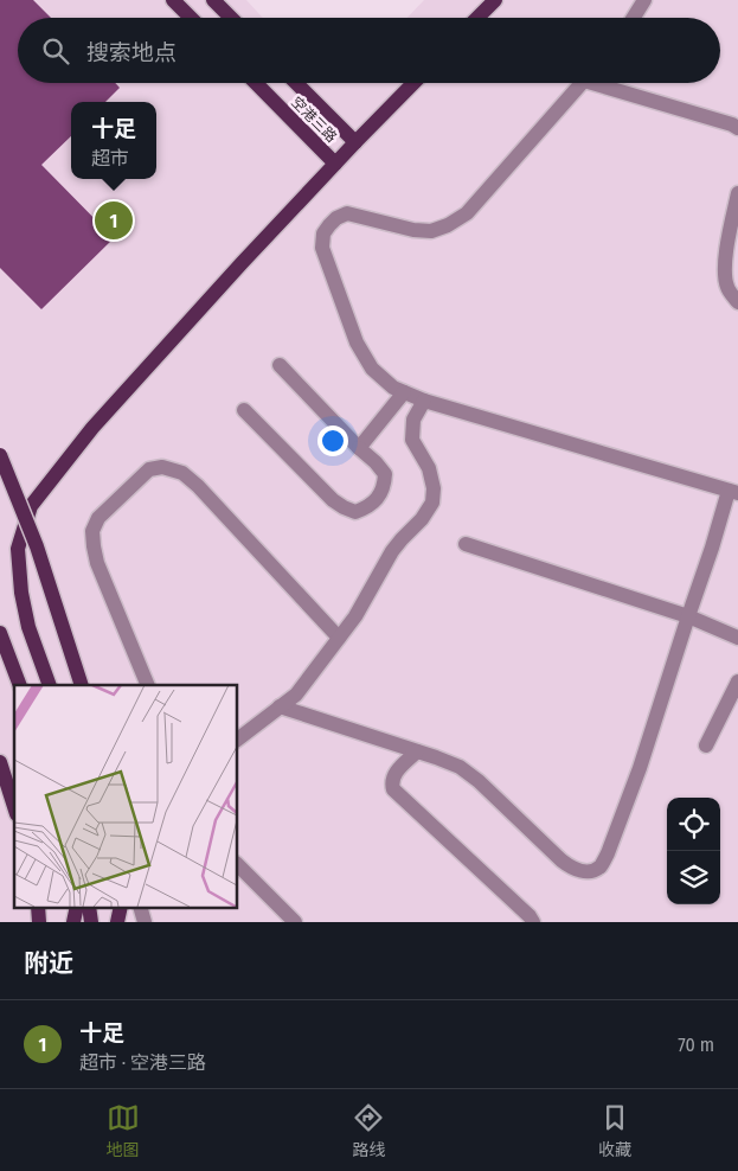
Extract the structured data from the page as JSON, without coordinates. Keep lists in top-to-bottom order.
{
  "streets": {
    "main road": ["空港三路"]
  },
  "page": {
    "search": "搜索地点",
    "popup": ["十足", "超市"],
    "pins": "1",
    "heading": "附近",
    "list": [
      {
        "mark": "1",
        "name": "十足",
        "note": "超市 · 空港三路",
        "value": "70 m"
      }
    ],
    "nav": ["地图", "路线", "收藏"]
  }
}
